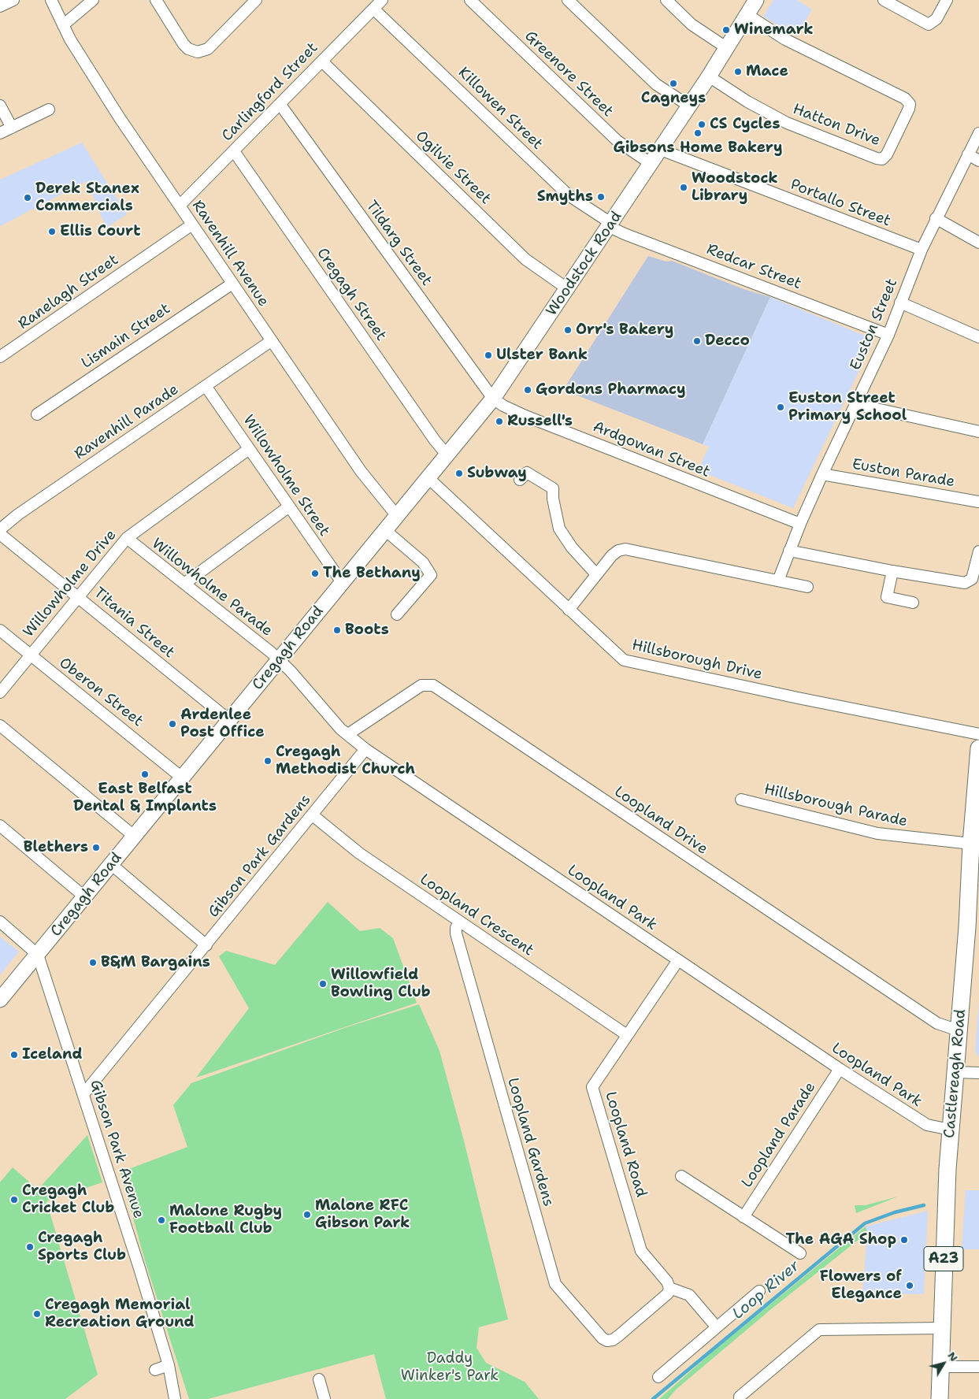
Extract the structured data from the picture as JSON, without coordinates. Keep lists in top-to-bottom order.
{
  "streets": {
    "main road": ["Castlereagh Road", "A23"],
    "street": [
      "Greenore Street",
      "Carlingford Street",
      "Killowen Street",
      "Hatton Drive",
      "Ogilvie Street",
      "Portallo Street",
      "Tildarg Street",
      "Ravenhill Avenue",
      "Woodstock Road",
      "Redcar Street",
      "Ranelagh Street",
      "Cregagh Street",
      "Euston Street",
      "Lismain Street",
      "Ravenhill Parade",
      "Ardgowan Street",
      "Euston Parade",
      "Willowholme Street",
      "Willowholme Drive",
      "Willowholme Parade",
      "Titania Street",
      "Cregagh Road",
      "Hillsborough Drive",
      "Oberon Street",
      "Hillsborough Parade",
      "Loopland Drive",
      "Gibson Park Gardens",
      "Loopland Park",
      "Loopland Crescent",
      "Loopland Parade",
      "Loopland Gardens",
      "Loopland Road",
      "Gibson Park Avenue"
    ]
  },
  "crossings": [
    ["Greenore Street", "Woodstock Road"],
    ["Carlingford Street", "Killowen Street"],
    ["Carlingford Street", "Ogilvie Street"],
    ["Carlingford Street", "Tildarg Street"],
    ["Carlingford Street", "Ravenhill Avenue"],
    ["Carlingford Street", "Cregagh Street"],
    ["Killowen Street", "Woodstock Road"],
    ["Killowen Street", "Redcar Street"],
    ["Hatton Drive", "Woodstock Road"],
    ["Ogilvie Street", "Woodstock Road"],
    ["Portallo Street", "Woodstock Road"],
    ["Portallo Street", "Euston Street"],
    ["Tildarg Street", "Woodstock Road"],
    ["Tildarg Street", "Ardgowan Street"],
    ["Ravenhill Avenue", "Woodstock Road"],
    ["Ravenhill Avenue", "Ranelagh Street"],
    ["Ravenhill Avenue", "Lismain Street"],
    ["Ravenhill Avenue", "Ravenhill Parade"],
    ["Ravenhill Avenue", "Cregagh Road"],
    ["Woodstock Road", "Redcar Street"],
    ["Woodstock Road", "Cregagh Street"],
    ["Woodstock Road", "Ardgowan Street"],
    ["Woodstock Road", "Cregagh Road"],
    ["Woodstock Road", "Hillsborough Drive"],
    ["Redcar Street", "Euston Street"],
    ["Euston Street", "Ardgowan Street"],
    ["Euston Street", "Euston Parade"],
    ["Ravenhill Parade", "Willowholme Street"],
    ["Willowholme Street", "Willowholme Drive"],
    ["Willowholme Street", "Cregagh Road"],
    ["Willowholme Drive", "Willowholme Parade"],
    ["Willowholme Drive", "Titania Street"],
    ["Willowholme Drive", "Oberon Street"],
    ["Willowholme Parade", "Cregagh Road"],
    ["Willowholme Parade", "Loopland Park"],
    ["Titania Street", "Cregagh Road"],
    ["Cregagh Road", "Oberon Street"],
    ["Cregagh Road", "Loopland Park"],
    ["Cregagh Road", "Gibson Park Avenue"],
    ["Hillsborough Parade", "Castlereagh Road"],
    ["Loopland Drive", "Loopland Park"],
    ["Loopland Drive", "Castlereagh Road"],
    ["Gibson Park Gardens", "Loopland Park"],
    ["Gibson Park Gardens", "Loopland Crescent"],
    ["Gibson Park Gardens", "Gibson Park Avenue"],
    ["Loopland Park", "Castlereagh Road"],
    ["Loopland Park", "Loopland Parade"],
    ["Loopland Park", "Loopland Road"],
    ["Loopland Crescent", "Loopland Gardens"],
    ["Loopland Crescent", "Loopland Road"],
    ["Loopland Gardens", "Loopland Road"]
  ],
  "water": ["Loop River"],
  "parks": ["Daddy Winker's Park"],
  "places": [
    "Winemark",
    "Mace",
    "Cagneys",
    "CS Cycles",
    "Gibsons Home Bakery",
    "Woodstock Library",
    "Smyths",
    "Derek Stanex Commercials",
    "Ellis Court",
    "Orr's Bakery",
    "Decco",
    "Ulster Bank",
    "Gordons Pharmacy",
    "Euston Street Primary School",
    "Russell's",
    "Subway",
    "The Bethany",
    "Boots",
    "Ardenlee Post Office",
    "Cregagh Methodist Church",
    "East Belfast Dental & Implants",
    "Blethers",
    "B&M Bargains",
    "Willowfield Bowling Club",
    "Iceland",
    "Cregagh Cricket Club",
    "Malone RFC Gibson Park",
    "Malone Rugby Football Club",
    "The AGA Shop",
    "Cregagh Sports Club",
    "Flowers of Elegance",
    "Cregagh Memorial Recreation Ground"
  ],
  "north": "top right"
}
